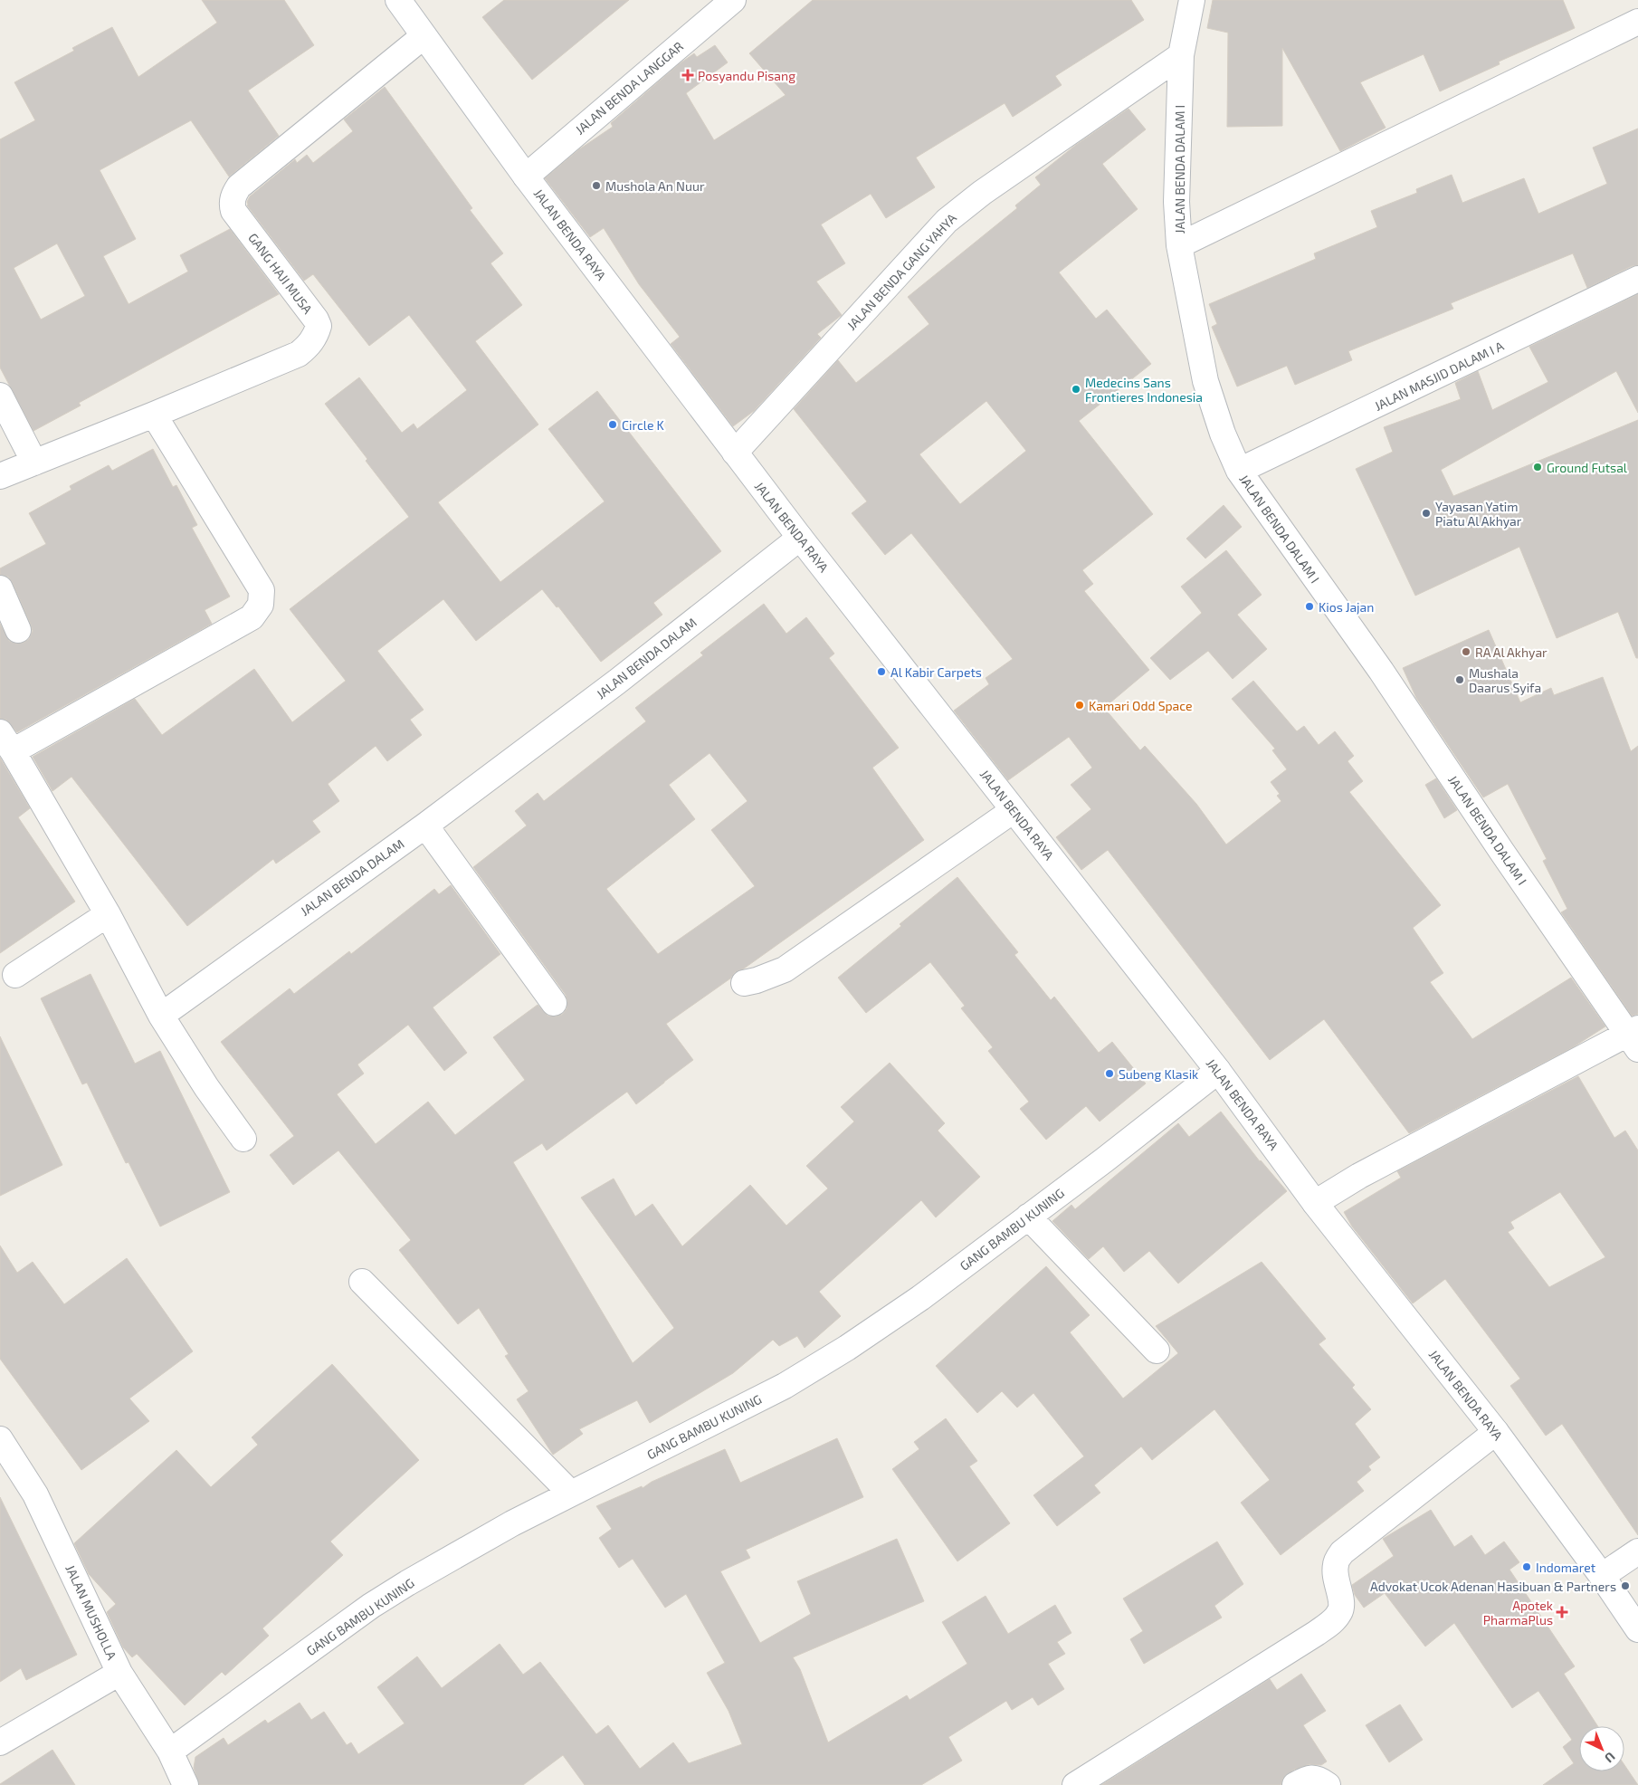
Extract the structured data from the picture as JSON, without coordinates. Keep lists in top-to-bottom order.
{
  "streets": {
    "street": [
      "JALAN BENDA LANGGAR",
      "JALAN BENDA DALAM I",
      "JALAN BENDA RAYA",
      "JALAN BENDA GANG YAHYA",
      "GANG HAJI MUSA",
      "JALAN MASJID DALAM I A",
      "JALAN BENDA DALAM",
      "GANG BAMBU KUNING",
      "JALAN MUSHOLLA"
    ]
  },
  "crossings": [
    ["JALAN BENDA LANGGAR", "JALAN BENDA RAYA"],
    ["JALAN BENDA DALAM I", "JALAN BENDA GANG YAHYA"],
    ["JALAN BENDA DALAM I", "JALAN MASJID DALAM I A"],
    ["JALAN BENDA RAYA", "JALAN BENDA GANG YAHYA"],
    ["JALAN BENDA RAYA", "GANG HAJI MUSA"],
    ["JALAN BENDA RAYA", "JALAN BENDA DALAM"],
    ["JALAN BENDA RAYA", "GANG BAMBU KUNING"],
    ["GANG BAMBU KUNING", "JALAN MUSHOLLA"]
  ],
  "places": {
    "health": ["Posyandu Pisang", "Apotek PharmaPlus"],
    "other": [
      "Mushola An Nuur",
      "Medecins Sans Frontieres Indonesia",
      "Circle K",
      "Ground Futsal",
      "Yayasan Yatim Piatu Al Akhyar",
      "Kios Jajan",
      "RA Al Akhyar",
      "Al Kabir Carpets",
      "Mushala Daarus Syifa",
      "Kamari Odd Space",
      "Subeng Klasik",
      "Indomaret",
      "Advokat Ucok Adenan Hasibuan & Partners"
    ]
  },
  "north": "bottom right"
}
